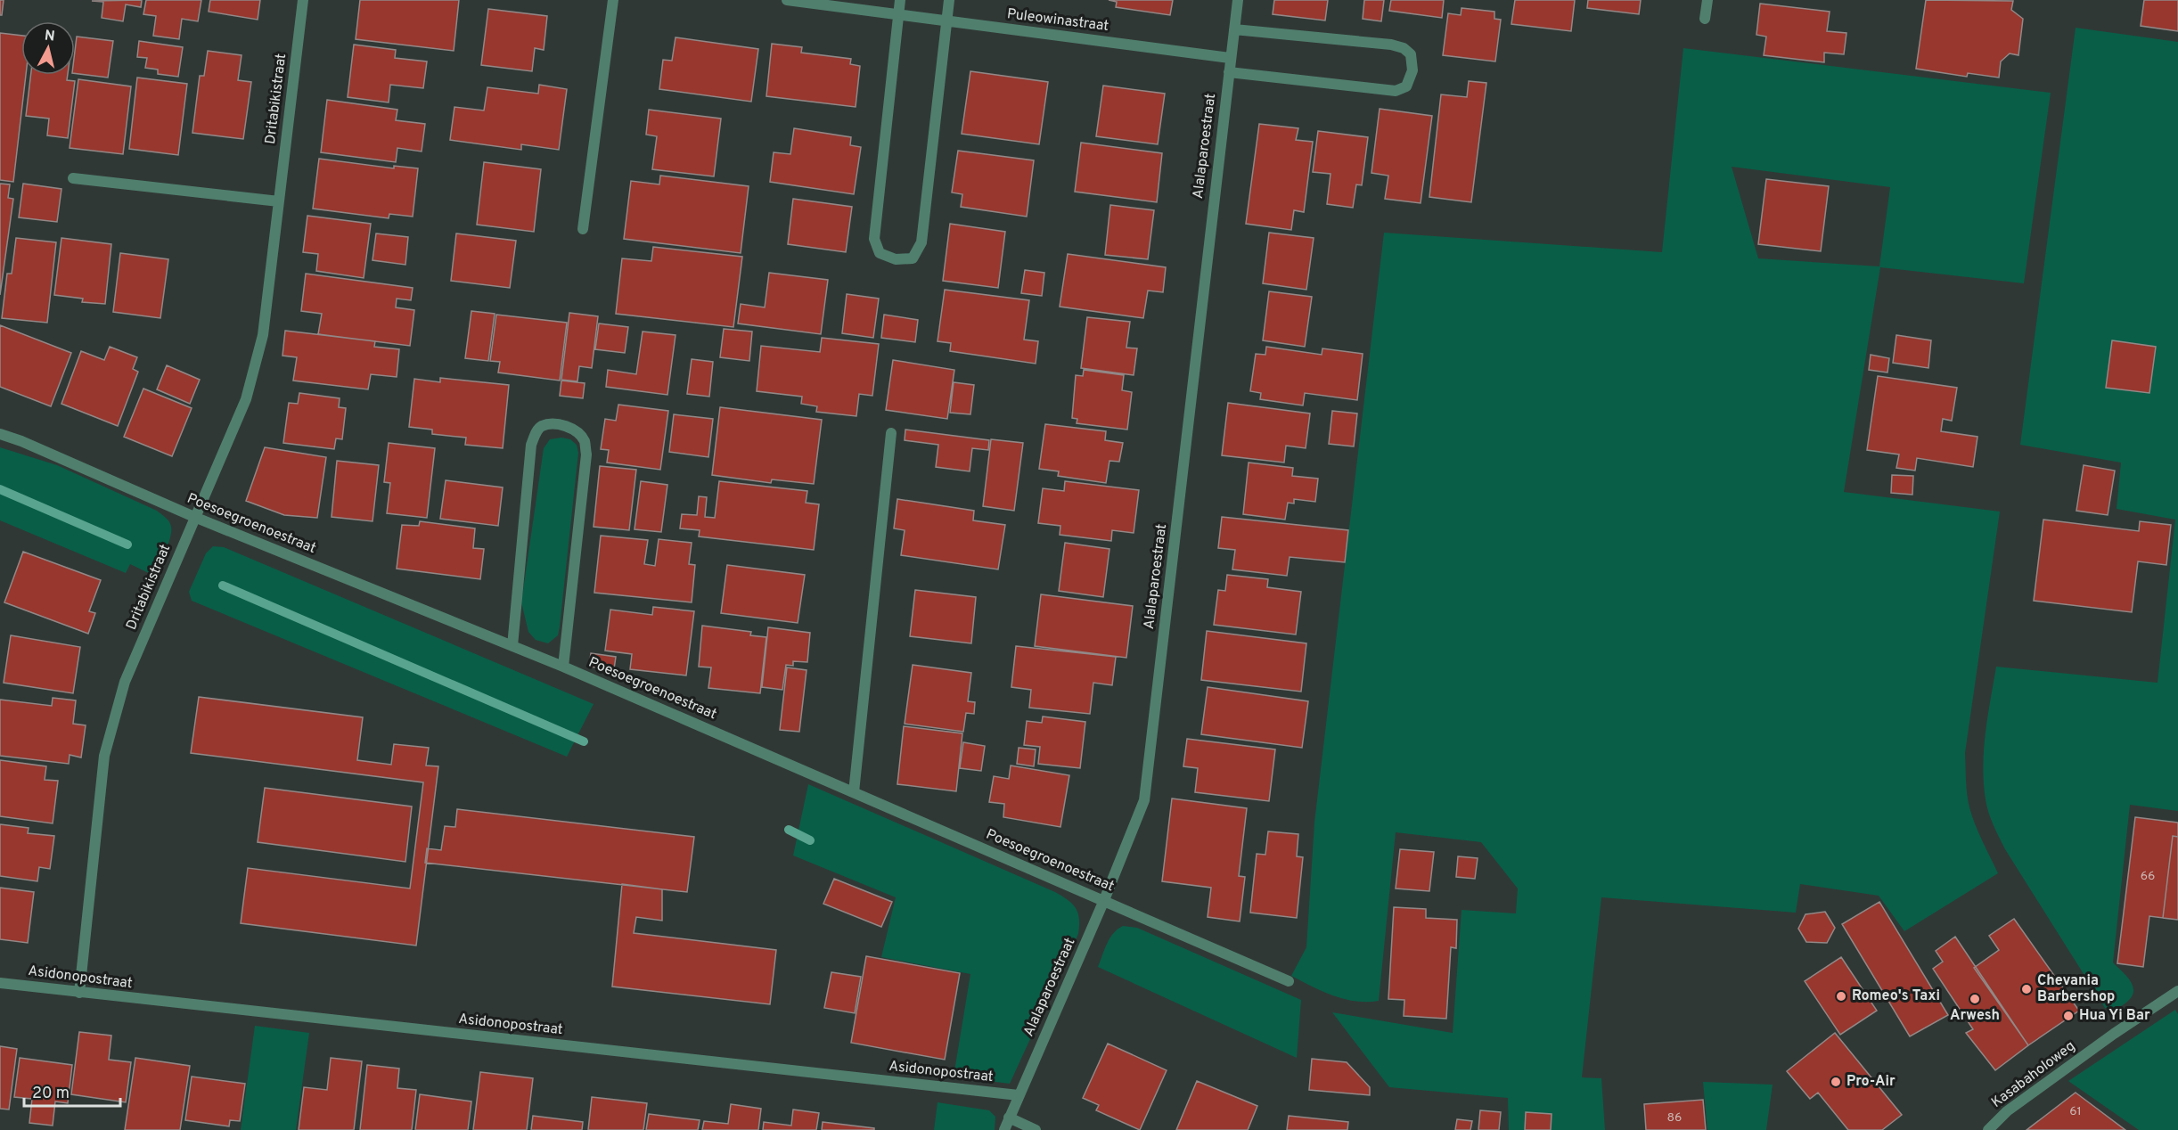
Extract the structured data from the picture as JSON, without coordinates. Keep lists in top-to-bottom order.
{
  "streets": {
    "street": [
      "Puleowinastraat",
      "Dritabikistraat",
      "Alalaparoestraat",
      "Poesoegroenoestraat",
      "Asidonopostraat",
      "Kasabaholoweg"
    ]
  },
  "crossings": [
    ["Puleowinastraat", "Alalaparoestraat"],
    ["Dritabikistraat", "Poesoegroenoestraat"],
    ["Dritabikistraat", "Asidonopostraat"],
    ["Alalaparoestraat", "Poesoegroenoestraat"],
    ["Alalaparoestraat", "Asidonopostraat"]
  ],
  "places": [
    "Chevania Barbershop",
    "Romeo's Taxi",
    "Arwesh",
    "Hua Yi Bar",
    "Pro-Air"
  ],
  "house_numbers": ["66", "61", "86"],
  "scale_bar": "20 m",
  "north": "top"
}
